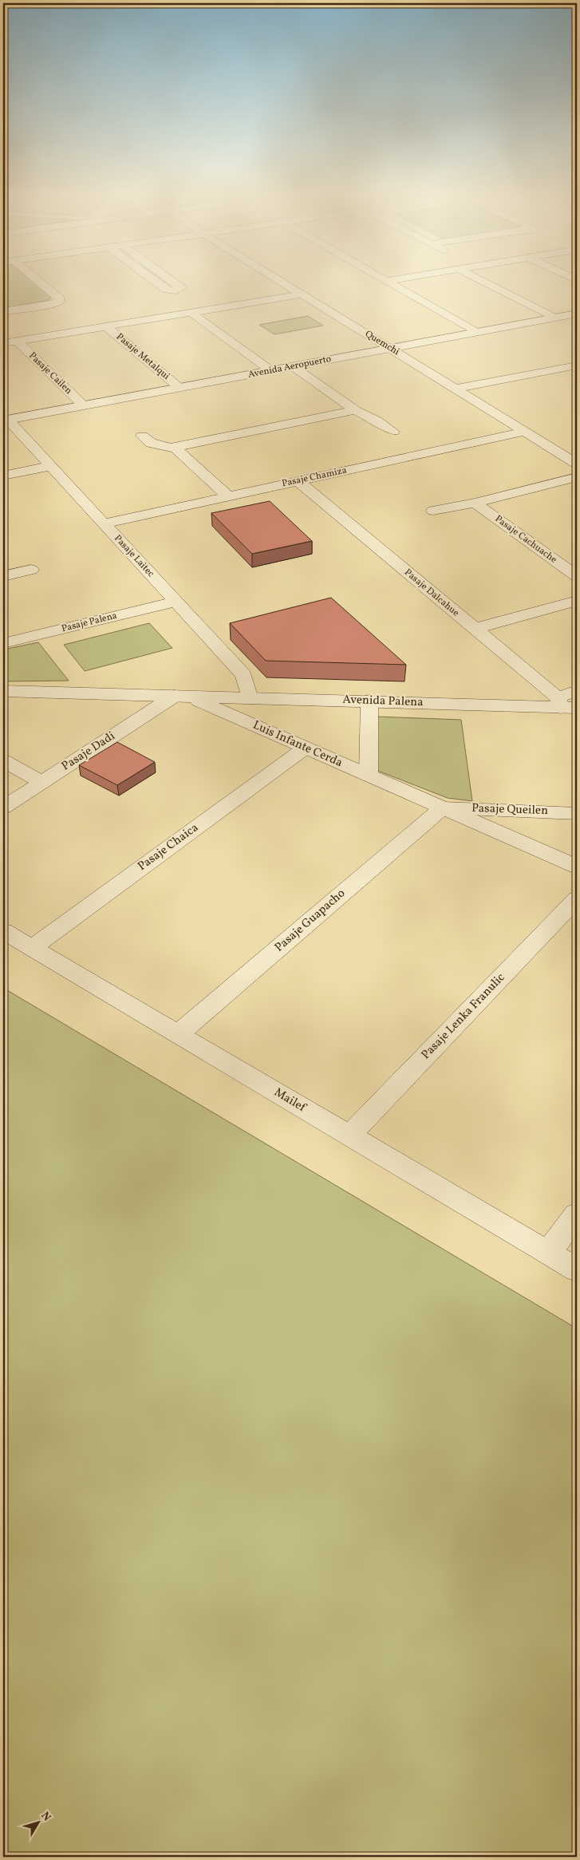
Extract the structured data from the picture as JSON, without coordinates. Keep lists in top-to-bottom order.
{
  "streets": {
    "street": [
      "Quemchi",
      "Pasaje Metalqui",
      "Avenida Aeropuerto",
      "Pasaje Cailen",
      "Pasaje Chamiza",
      "Pasaje Cachuache",
      "Pasaje Laitec",
      "Pasaje Dalcahue",
      "Pasaje Palena",
      "Avenida Palena",
      "Luis Infante Cerda",
      "Pasaje Dadi",
      "Pasaje Queilen",
      "Pasaje Chaica",
      "Pasaje Guapacho",
      "Pasaje Lenka Franulic",
      "Mailef"
    ]
  },
  "crossings": [
    ["Quemchi", "Avenida Aeropuerto"],
    ["Quemchi", "Pasaje Chamiza"],
    ["Pasaje Metalqui", "Avenida Aeropuerto"],
    ["Avenida Aeropuerto", "Pasaje Cailen"],
    ["Avenida Aeropuerto", "Pasaje Laitec"],
    ["Pasaje Chamiza", "Pasaje Laitec"],
    ["Pasaje Chamiza", "Pasaje Dalcahue"],
    ["Pasaje Laitec", "Pasaje Palena"],
    ["Pasaje Laitec", "Avenida Palena"],
    ["Pasaje Dalcahue", "Avenida Palena"],
    ["Avenida Palena", "Luis Infante Cerda"],
    ["Avenida Palena", "Pasaje Dadi"],
    ["Luis Infante Cerda", "Pasaje Dadi"],
    ["Luis Infante Cerda", "Pasaje Queilen"],
    ["Luis Infante Cerda", "Pasaje Chaica"],
    ["Luis Infante Cerda", "Pasaje Guapacho"],
    ["Pasaje Queilen", "Pasaje Guapacho"],
    ["Pasaje Chaica", "Mailef"],
    ["Pasaje Guapacho", "Mailef"],
    ["Pasaje Lenka Franulic", "Mailef"]
  ],
  "north": "top right"
}
